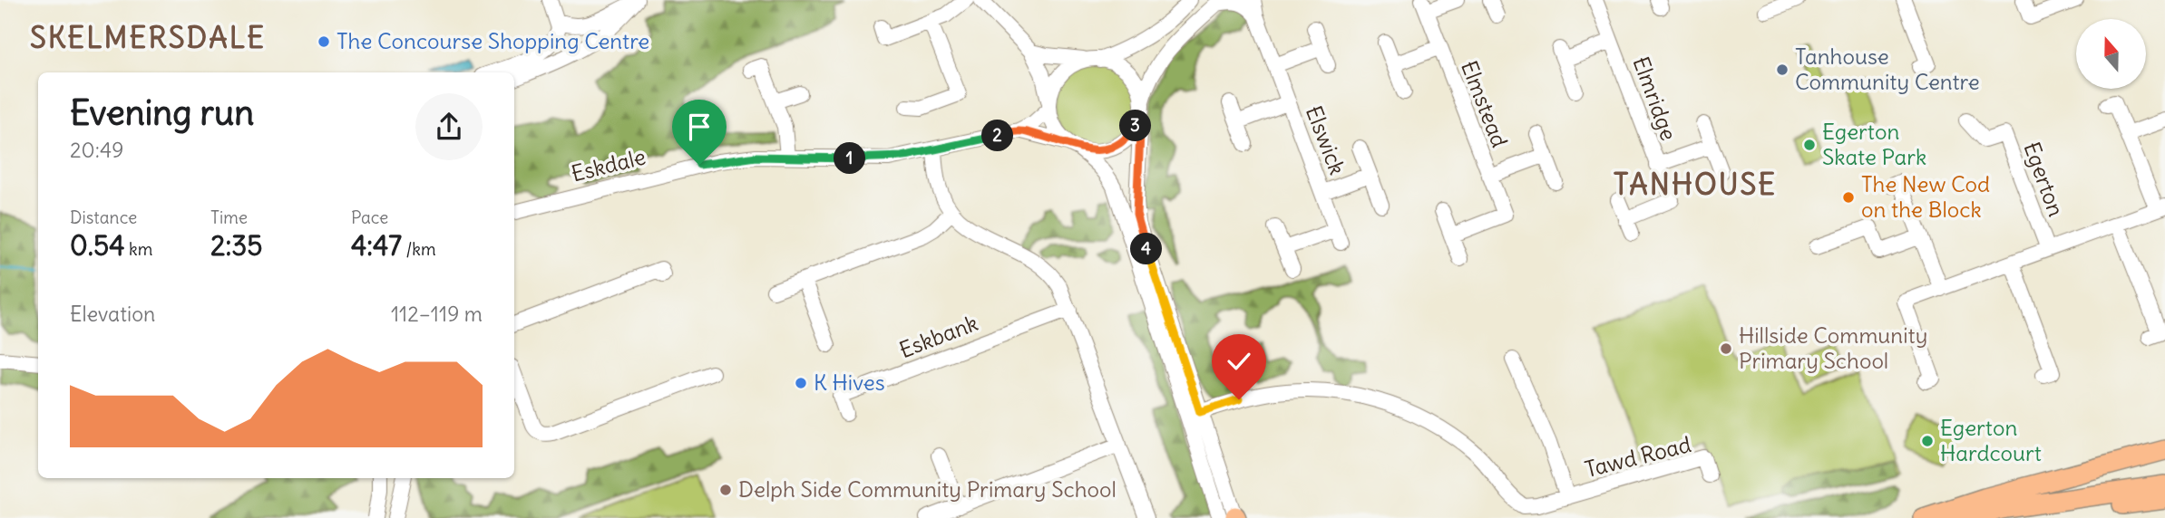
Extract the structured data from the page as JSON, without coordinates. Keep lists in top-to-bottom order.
{
  "streets": {
    "street": [
      "Elmridge",
      "Elmstead",
      "Elswick",
      "Eskdale",
      "Egerton",
      "Eskbank",
      "Tawd Road"
    ]
  },
  "districts": ["SKELMERSDALE", "TANHOUSE"],
  "places": [
    "The Concourse Shopping Centre",
    "Tanhouse Community Centre",
    "Egerton Skate Park",
    "The New Cod on the Block",
    "Hillside Community Primary School",
    "K Hives",
    "Egerton Hardcourt",
    "Delph Side Community Primary School"
  ],
  "north": "top",
  "page": {
    "heading": ["Evening run", "20:49"],
    "pins": [
      "3",
      "2",
      "1",
      "4"
    ],
    "stats": [
      ["Distance", "0.54 km"],
      ["Time", "2:35"],
      ["Pace", "4:47 /km"]
    ],
    "chart": ["Elevation", "112–119 m"]
  }
}
